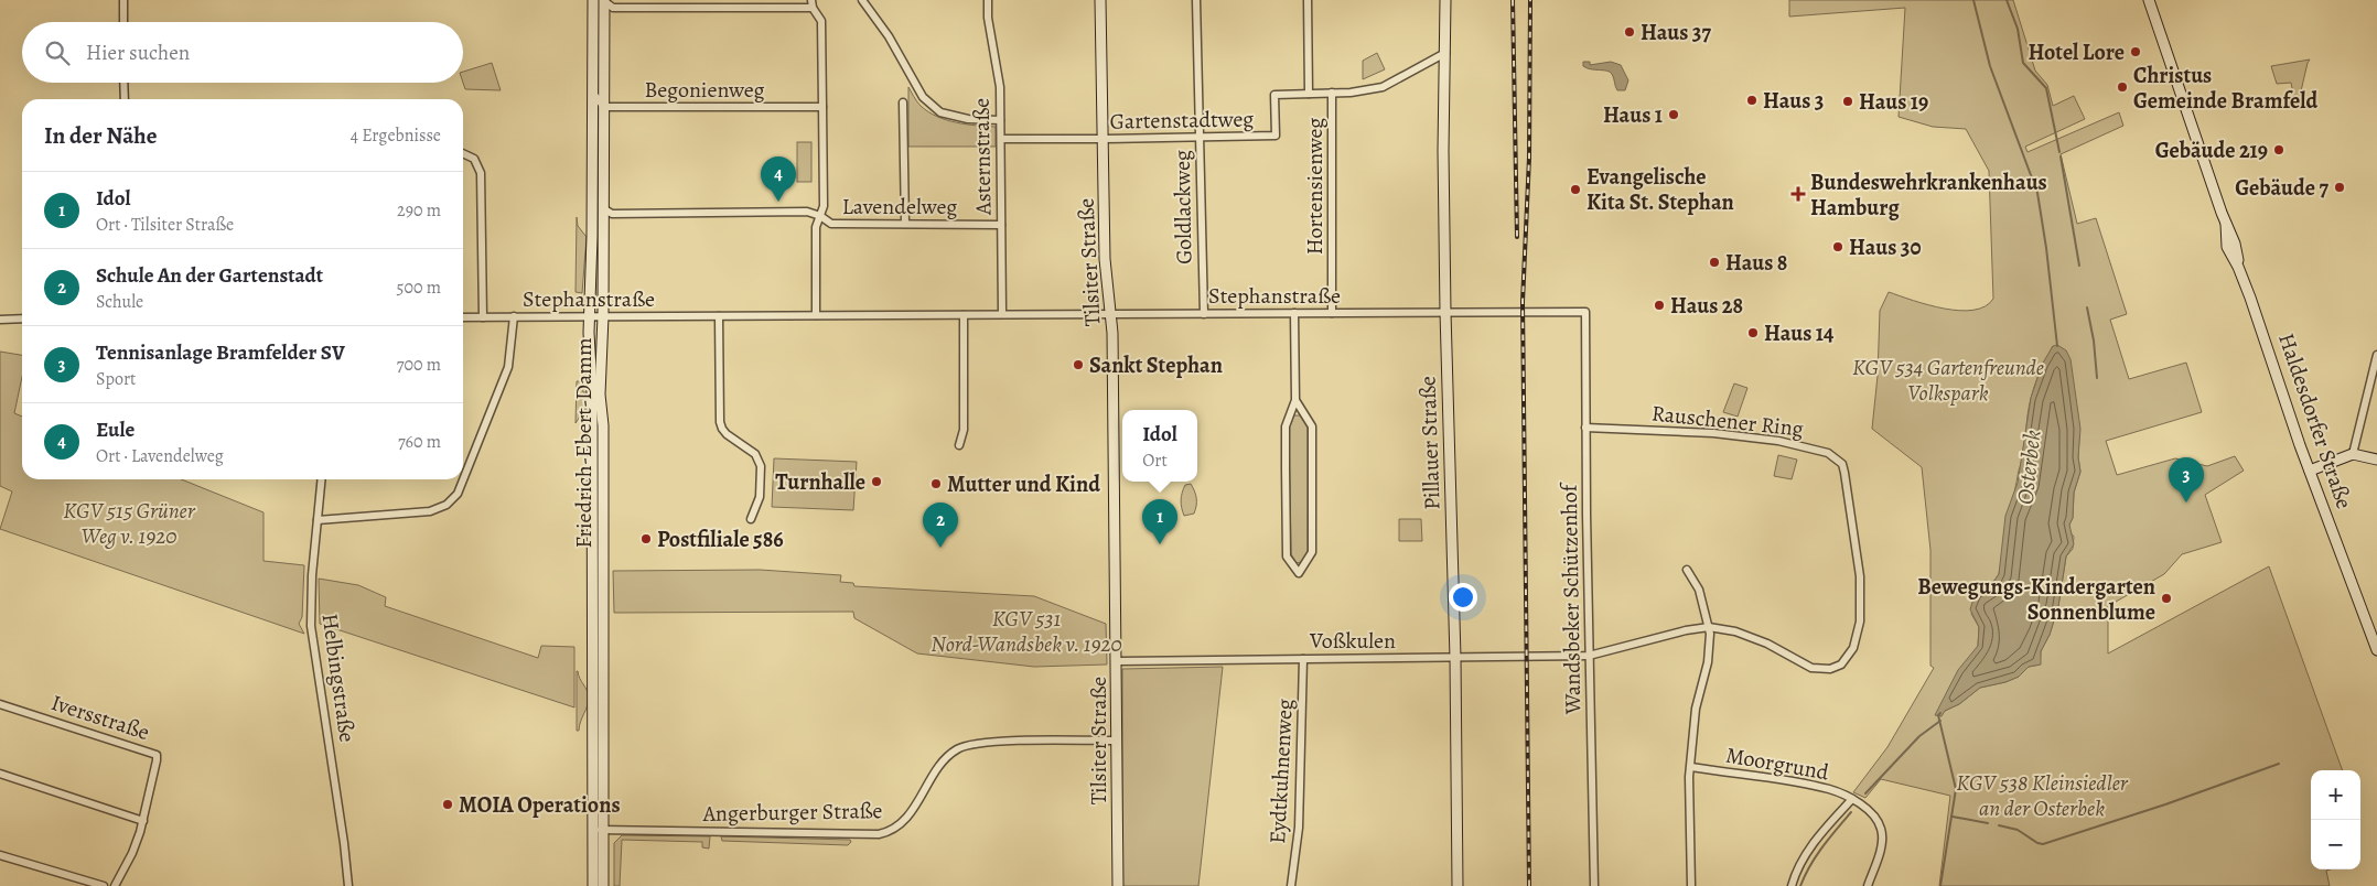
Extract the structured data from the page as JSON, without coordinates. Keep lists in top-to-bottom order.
{
  "streets": {
    "street": [
      "Begonienweg",
      "Gartenstadtweg",
      "Asternstraße",
      "Hortensienweg",
      "Lavendelweg",
      "Goldlackweg",
      "Tilsiter Straße",
      "Stephanstraße",
      "Rauschener Ring",
      "Haldesdorfer Straße",
      "Friedrich-Ebert-Damm",
      "Pillauer Straße",
      "Wandsbeker Schützenhof",
      "Voßkulen",
      "Helbingstraße",
      "Iversstraße",
      "Moorgrund",
      "Eydtkuhnenweg",
      "Angerburger Straße"
    ]
  },
  "crossings": [
    ["Begonienweg", "Friedrich-Ebert-Damm"],
    ["Gartenstadtweg", "Asternstraße"],
    ["Gartenstadtweg", "Hortensienweg"],
    ["Gartenstadtweg", "Goldlackweg"],
    ["Gartenstadtweg", "Tilsiter Straße"],
    ["Gartenstadtweg", "Pillauer Straße"],
    ["Asternstraße", "Lavendelweg"],
    ["Asternstraße", "Stephanstraße"],
    ["Hortensienweg", "Stephanstraße"],
    ["Lavendelweg", "Friedrich-Ebert-Damm"],
    ["Goldlackweg", "Stephanstraße"],
    ["Tilsiter Straße", "Stephanstraße"],
    ["Tilsiter Straße", "Voßkulen"],
    ["Tilsiter Straße", "Angerburger Straße"],
    ["Stephanstraße", "Friedrich-Ebert-Damm"],
    ["Stephanstraße", "Pillauer Straße"],
    ["Stephanstraße", "Wandsbeker Schützenhof"],
    ["Rauschener Ring", "Wandsbeker Schützenhof"],
    ["Rauschener Ring", "Voßkulen"],
    ["Friedrich-Ebert-Damm", "Angerburger Straße"],
    ["Pillauer Straße", "Voßkulen"],
    ["Wandsbeker Schützenhof", "Voßkulen"],
    ["Voßkulen", "Eydtkuhnenweg"]
  ],
  "water": ["Osterbek"],
  "parks": [
    "KGV 534 Gartenfreunde Volkspark",
    "KGV 515 Grüner Weg v. 1920",
    "KGV 531 Nord-Wandsbek v. 1920",
    "KGV 538 Kleinsiedler an der Osterbek"
  ],
  "places": {
    "other": [
      "Haus 37",
      "Hotel Lore",
      "Christus Gemeinde Bramfeld",
      "Haus 3",
      "Haus 19",
      "Haus 1",
      "Gebäude 219",
      "Gebäude 7",
      "Evangelische Kita St. Stephan",
      "Haus 30",
      "Haus 8",
      "Haus 28",
      "Haus 14",
      "Sankt Stephan",
      "Turnhalle",
      "Mutter und Kind",
      "Postfiliale 586",
      "Bewegungs-Kindergarten Sonnenblume",
      "MOIA Operations"
    ],
    "health": ["Bundeswehrkrankenhaus Hamburg"]
  },
  "page": {
    "search": "Hier suchen",
    "heading": ["In der Nähe", "4 Ergebnisse"],
    "pins": [
      "4",
      "3",
      "1",
      "2"
    ],
    "list": [
      {
        "mark": "1",
        "name": "Idol",
        "note": "Ort · Tilsiter Straße",
        "value": "290 m"
      },
      {
        "mark": "2",
        "name": "Schule An der Gartenstadt",
        "note": "Schule",
        "value": "500 m"
      },
      {
        "mark": "3",
        "name": "Tennisanlage Bramfelder SV",
        "note": "Sport",
        "value": "700 m"
      },
      {
        "mark": "4",
        "name": "Eule",
        "note": "Ort · Lavendelweg",
        "value": "760 m"
      }
    ],
    "popup": ["Idol", "Ort"],
    "map_buttons": ["+", "−"]
  }
}
